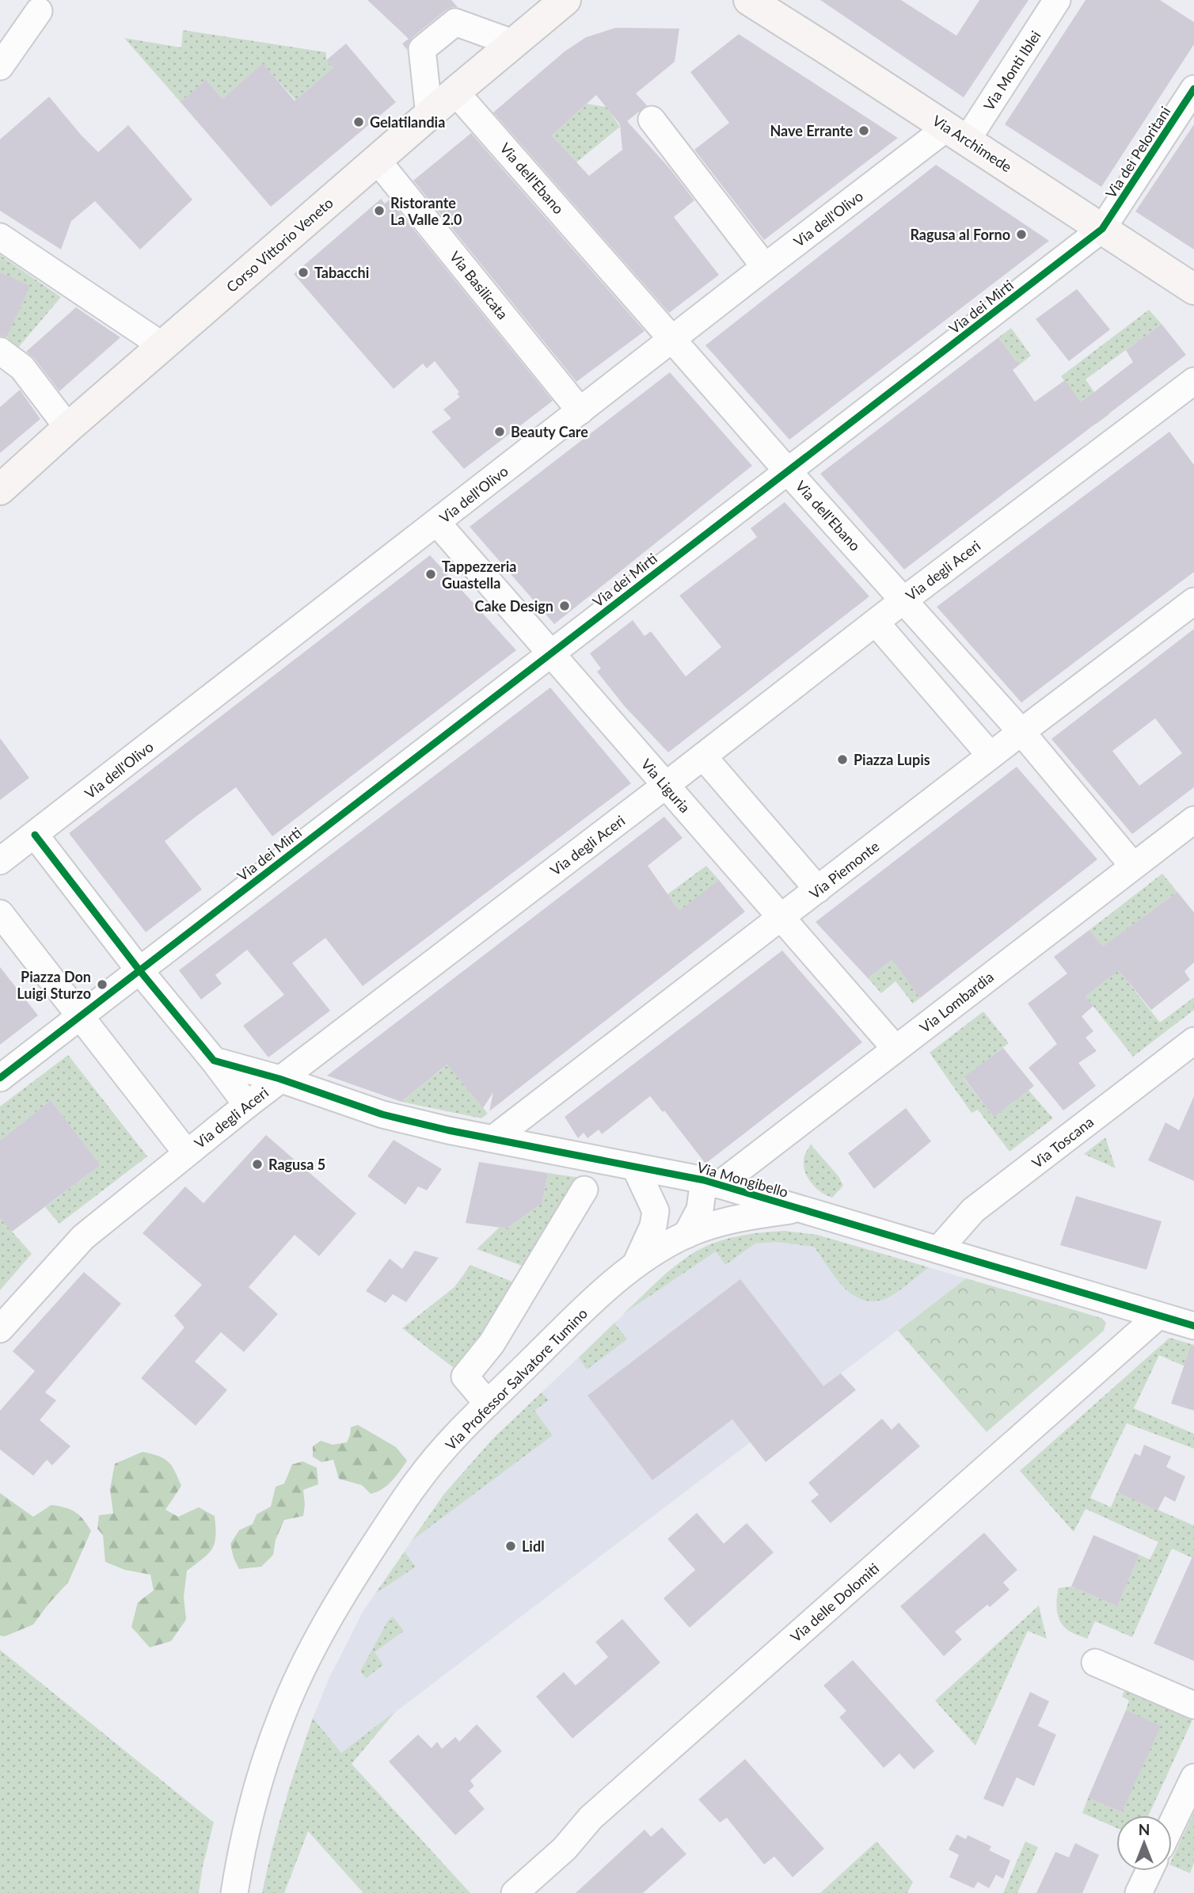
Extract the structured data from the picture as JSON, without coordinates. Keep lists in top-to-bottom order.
{
  "streets": {
    "main road": ["Via Archimede", "Corso Vittorio Veneto"],
    "street": [
      "Via Monti Iblei",
      "Via dei Peloritani",
      "Via dell'Ebano",
      "Via dell'Olivo",
      "Via Basilicata",
      "Via dei Mirti",
      "Via degli Aceri",
      "Via Liguria",
      "Via Piemonte",
      "Via Lombardia",
      "Via Toscana",
      "Via Mongibello",
      "Via Professor Salvatore Tumino",
      "Via delle Dolomiti"
    ]
  },
  "crossings": [
    ["Via Monti Iblei", "Via Archimede"],
    ["Via Monti Iblei", "Via dell'Olivo"],
    ["Via Archimede", "Via dei Peloritani"],
    ["Via Archimede", "Via dell'Olivo"],
    ["Via Archimede", "Via dei Mirti"],
    ["Via dei Peloritani", "Via dei Mirti"],
    ["Via dell'Ebano", "Via dell'Olivo"],
    ["Via dell'Ebano", "Corso Vittorio Veneto"],
    ["Via dell'Ebano", "Via dei Mirti"],
    ["Via dell'Ebano", "Via degli Aceri"],
    ["Via dell'Ebano", "Via Piemonte"],
    ["Via dell'Ebano", "Via Lombardia"],
    ["Via dell'Olivo", "Via Basilicata"],
    ["Via dell'Olivo", "Via Liguria"],
    ["Corso Vittorio Veneto", "Via Basilicata"],
    ["Via dei Mirti", "Via Liguria"],
    ["Via degli Aceri", "Via Liguria"],
    ["Via degli Aceri", "Via Mongibello"],
    ["Via Liguria", "Via Piemonte"],
    ["Via Liguria", "Via Lombardia"],
    ["Via Piemonte", "Via Mongibello"],
    ["Via Lombardia", "Via Mongibello"],
    ["Via Toscana", "Via Mongibello"],
    ["Via Mongibello", "Via delle Dolomiti"]
  ],
  "places": [
    "Gelatilandia",
    "Nave Errante",
    "Ristorante La Valle 2.0",
    "Ragusa al Forno",
    "Tabacchi",
    "Beauty Care",
    "Tappezzeria Guastella",
    "Cake Design",
    "Piazza Lupis",
    "Piazza Don Luigi Sturzo",
    "Ragusa 5",
    "Lidl"
  ],
  "north": "top"
}
